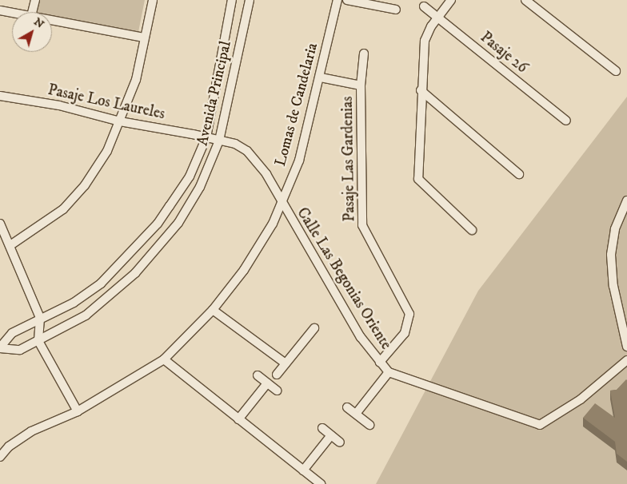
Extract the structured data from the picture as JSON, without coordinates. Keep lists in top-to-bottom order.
{
  "streets": {
    "street": [
      "Pasaje 26",
      "Avenida Principal",
      "Pasaje Los Laureles",
      "Lomas de Candelaria",
      "Pasaje Las Gardenias",
      "Calle Las Begonias Oriente"
    ]
  },
  "crossings": [
    ["Avenida Principal", "Pasaje Los Laureles"],
    ["Avenida Principal", "Calle Las Begonias Oriente"],
    ["Pasaje Los Laureles", "Calle Las Begonias Oriente"],
    ["Lomas de Candelaria", "Calle Las Begonias Oriente"],
    ["Pasaje Las Gardenias", "Calle Las Begonias Oriente"]
  ],
  "north": "top right"
}
